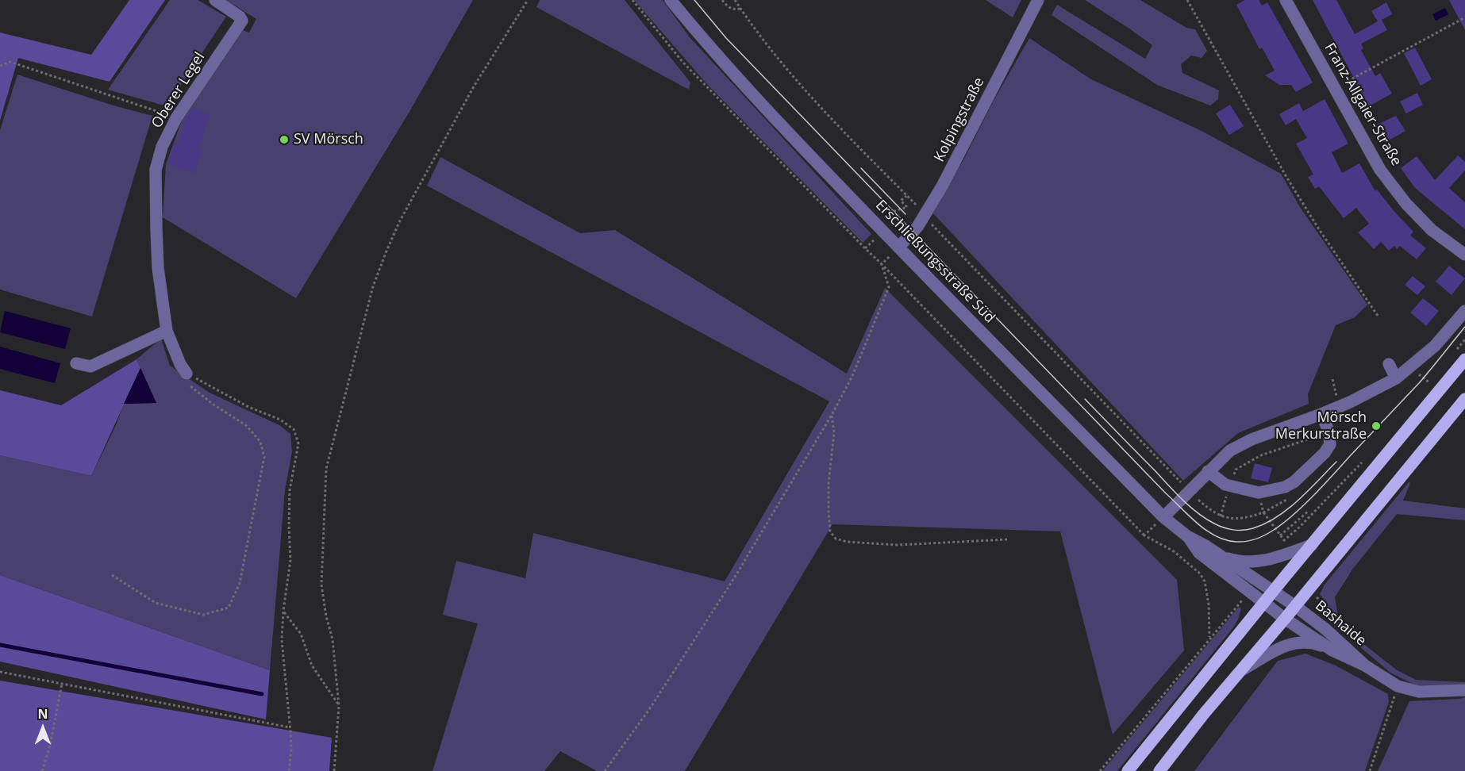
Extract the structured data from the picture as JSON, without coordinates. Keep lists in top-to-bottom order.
{
  "streets": {
    "street": [
      "Oberer Legel",
      "Franz-Allgaier-Straße",
      "Kolpingstraße",
      "Erschließungsstraße Süd",
      "Bashaide"
    ]
  },
  "crossings": [
    ["Kolpingstraße", "Erschließungsstraße Süd"],
    ["Erschließungsstraße Süd", "Bashaide"]
  ],
  "places": ["SV Mörsch", "Mörsch Merkurstraße"],
  "north": "top"
}
